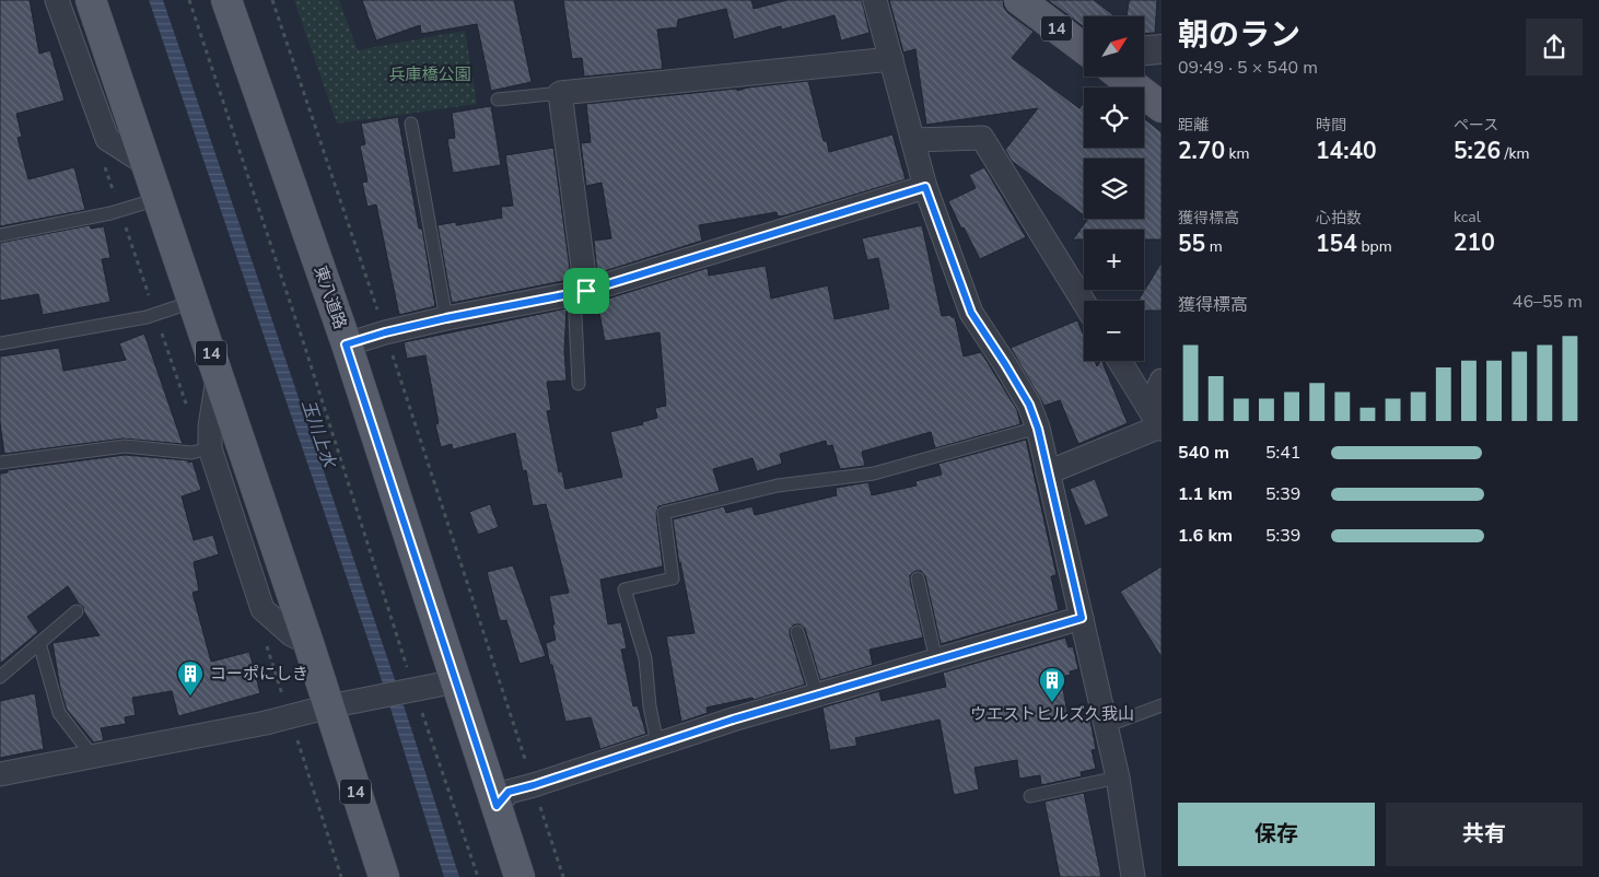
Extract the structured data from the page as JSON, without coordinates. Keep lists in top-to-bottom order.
{
  "streets": {
    "main road": ["14", "東八道路"]
  },
  "water": ["玉川上水"],
  "parks": ["兵庫橋公園"],
  "places": {
    "building": ["コーポにしき", "ウエストヒルズ久我山"]
  },
  "north": "top right",
  "page": {
    "heading": ["朝のラン", "09:49 · 5 × 540 m"],
    "map_buttons": ["+", "−"],
    "stats": [
      ["距離", "2.70 km"],
      ["時間", "14:40"],
      ["ペース", "5:26 /km"],
      ["獲得標高", "55 m"],
      ["心拍数", "154 bpm"],
      ["kcal", "210"]
    ],
    "chart": ["獲得標高", "46–55 m"],
    "list": [
      {
        "name": "540 m",
        "note": "5:41"
      },
      {
        "name": "1.1 km",
        "note": "5:39"
      },
      {
        "name": "1.6 km",
        "note": "5:39"
      }
    ],
    "buttons": ["保存", "共有"]
  }
}
